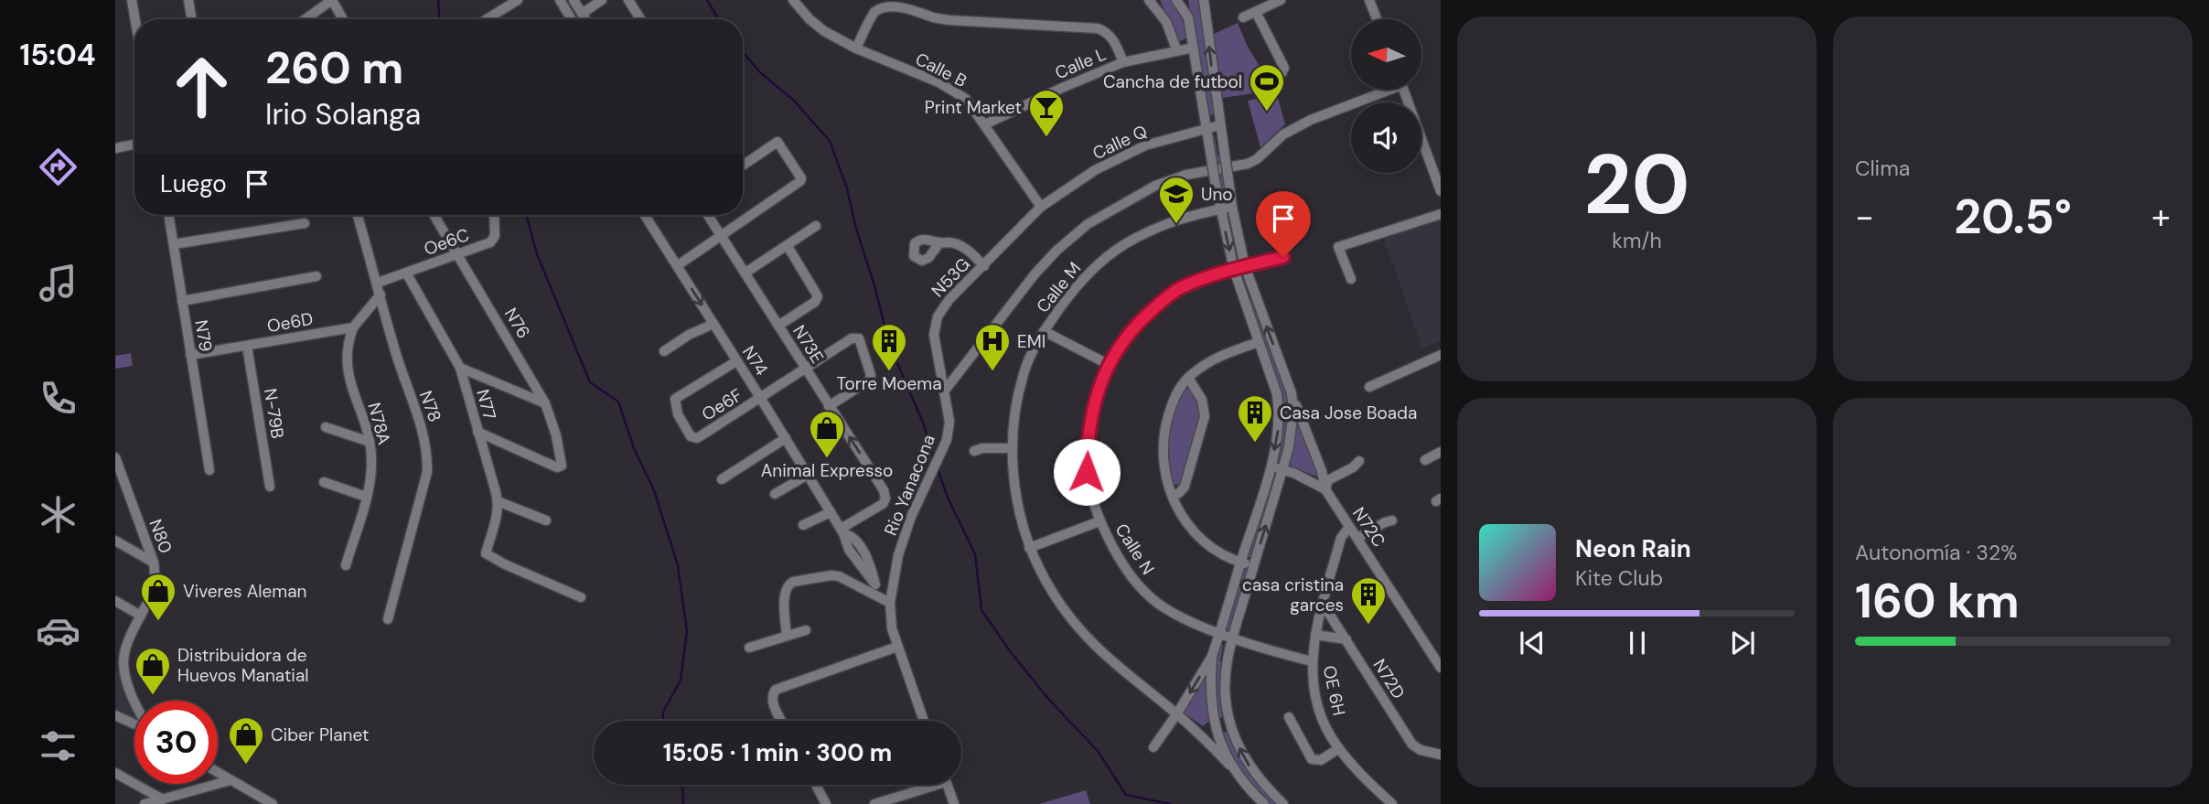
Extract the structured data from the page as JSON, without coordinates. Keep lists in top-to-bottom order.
{
  "streets": {
    "street": [
      "Calle L",
      "Calle B",
      "Calle Q",
      "Oe6C",
      "N53G",
      "Calle M",
      "Oe6D",
      "N76",
      "N79",
      "N73E",
      "N74",
      "N77",
      "Oe6F",
      "N78",
      "N-79B",
      "N78A",
      "Rio Yanacona",
      "N72C",
      "N80",
      "Calle N",
      "N72D",
      "OE 6H"
    ]
  },
  "crossings": [
    ["Calle L", "Calle B"],
    ["Calle B", "Calle Q"],
    ["Calle B", "N53G"],
    ["Calle Q", "N53G"],
    ["Calle Q", "N72C"],
    ["Oe6C", "N76"],
    ["Oe6C", "N77"],
    ["Oe6C", "N78"],
    ["N53G", "Rio Yanacona"],
    ["Calle M", "N72C"],
    ["Oe6D", "N79"],
    ["Oe6D", "N-79B"],
    ["Oe6D", "N78A"],
    ["N76", "N77"],
    ["N73E", "N74"],
    ["N73E", "Oe6F"],
    ["N74", "Oe6F"],
    ["N72C", "Calle N"],
    ["N72C", "OE 6H"],
    ["Calle N", "OE 6H"],
    ["N72D", "OE 6H"]
  ],
  "places": {
    "sports": ["Cancha de futbol"],
    "bar": ["Print Market"],
    "school or university": ["Uno"],
    "building": ["Torre Moema", "Casa Jose Boada", "casa cristina garces"],
    "hospital": ["EMI"],
    "shop": [
      "Animal Expresso",
      "Viveres Aleman",
      "Distribuidora de Huevos Manatial",
      "Ciber Planet"
    ]
  },
  "north": "left",
  "page": {
    "tabs": "15:04",
    "tile": [
      ["20", "km/h"],
      "Clima",
      ["Autonomía · 32%", "160 km"]
    ],
    "turn": ["260 m", "Irio Solanga"],
    "then": "Luego",
    "heat": ["−", "20.5°", "+"],
    "song": ["Neon Rain", "Kite Club"],
    "limit": "30",
    "trip": "15:05 · 1 min · 300 m"
  }
}
